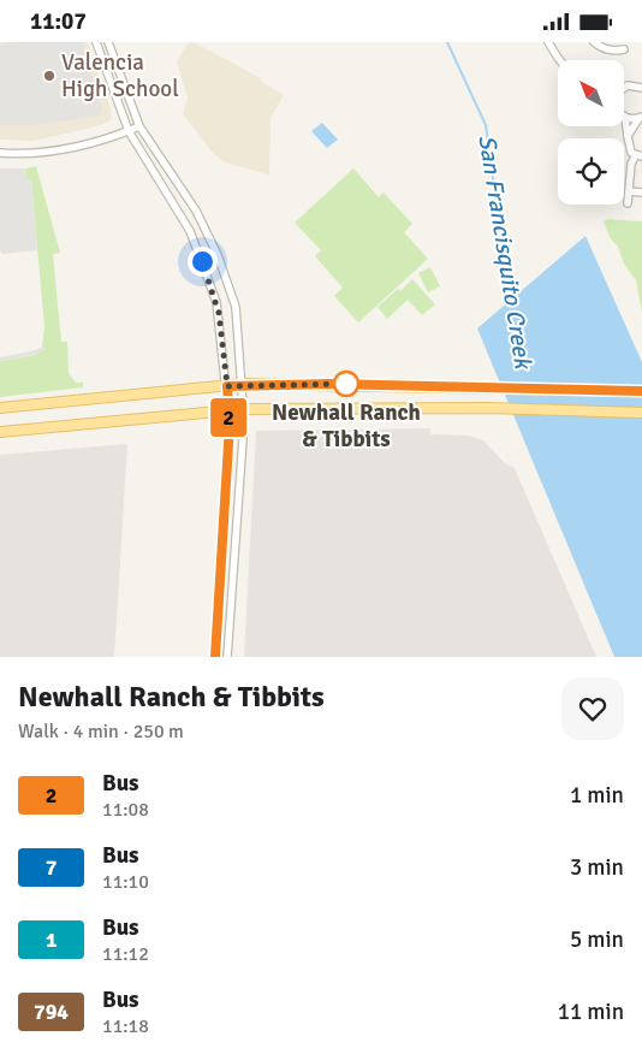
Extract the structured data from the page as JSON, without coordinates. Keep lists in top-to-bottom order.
{
  "water": ["San Francisquito Creek"],
  "places": ["Valencia High School", "Newhall Ranch & Tibbits"],
  "lines": ["bus line 2"],
  "north": "top left",
  "page": {
    "status": "11:07",
    "on_map": "2",
    "heading": ["Newhall Ranch & Tibbits", "Walk · 4 min · 250 m"],
    "list": [
      {
        "mark": "2",
        "name": "Bus",
        "note": "11:08",
        "value": "1 min"
      },
      {
        "mark": "7",
        "name": "Bus",
        "note": "11:10",
        "value": "3 min"
      },
      {
        "mark": "1",
        "name": "Bus",
        "note": "11:12",
        "value": "5 min"
      },
      {
        "mark": "794",
        "name": "Bus",
        "note": "11:18",
        "value": "11 min"
      }
    ]
  }
}
